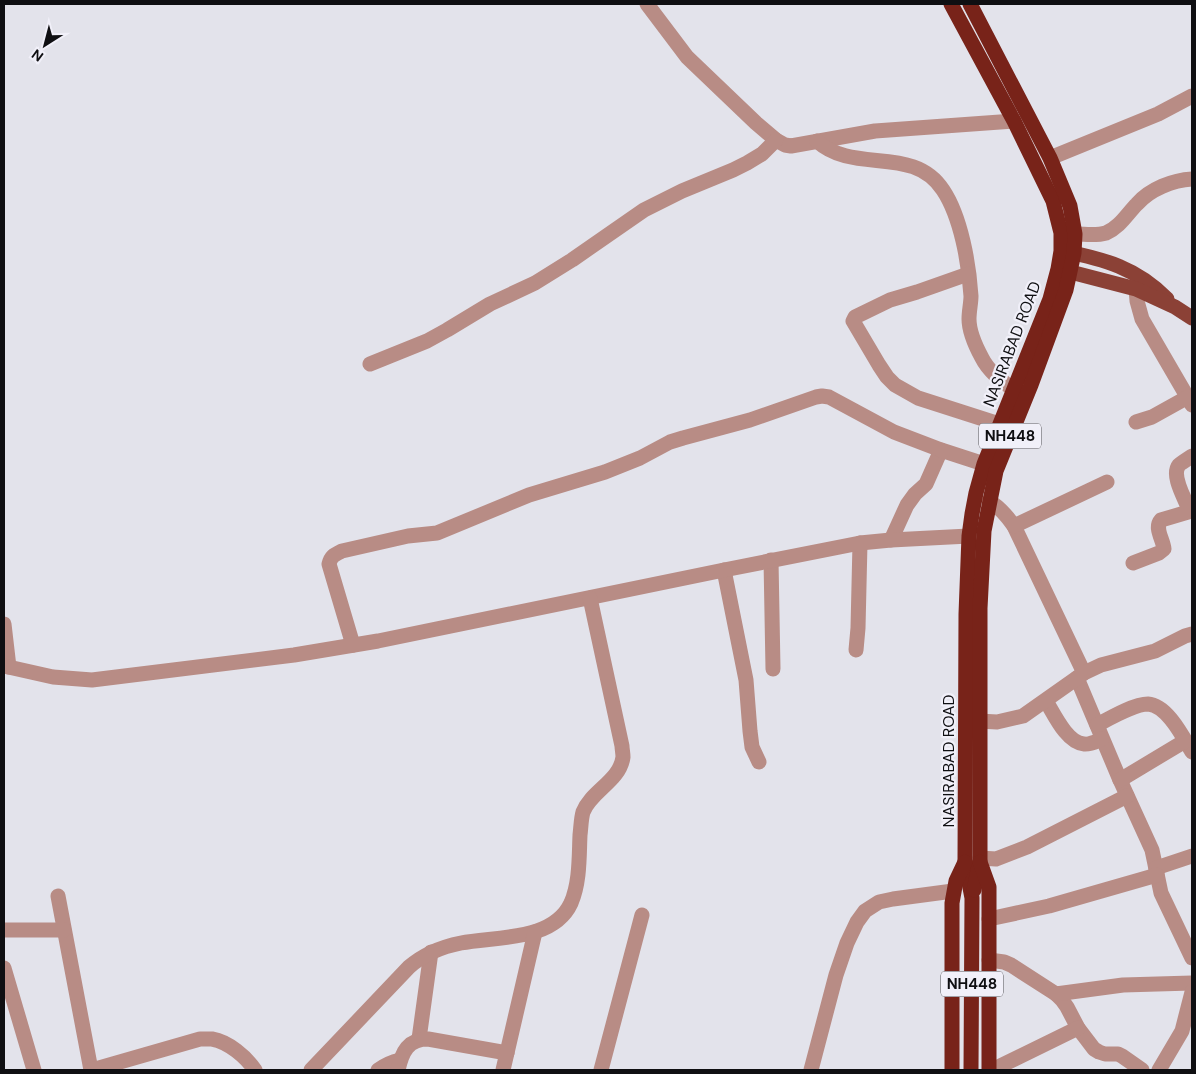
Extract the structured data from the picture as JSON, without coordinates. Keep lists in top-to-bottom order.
{
  "streets": {
    "highway": ["NASIRABAD ROAD", "NH448"]
  },
  "north": "bottom left"
}
